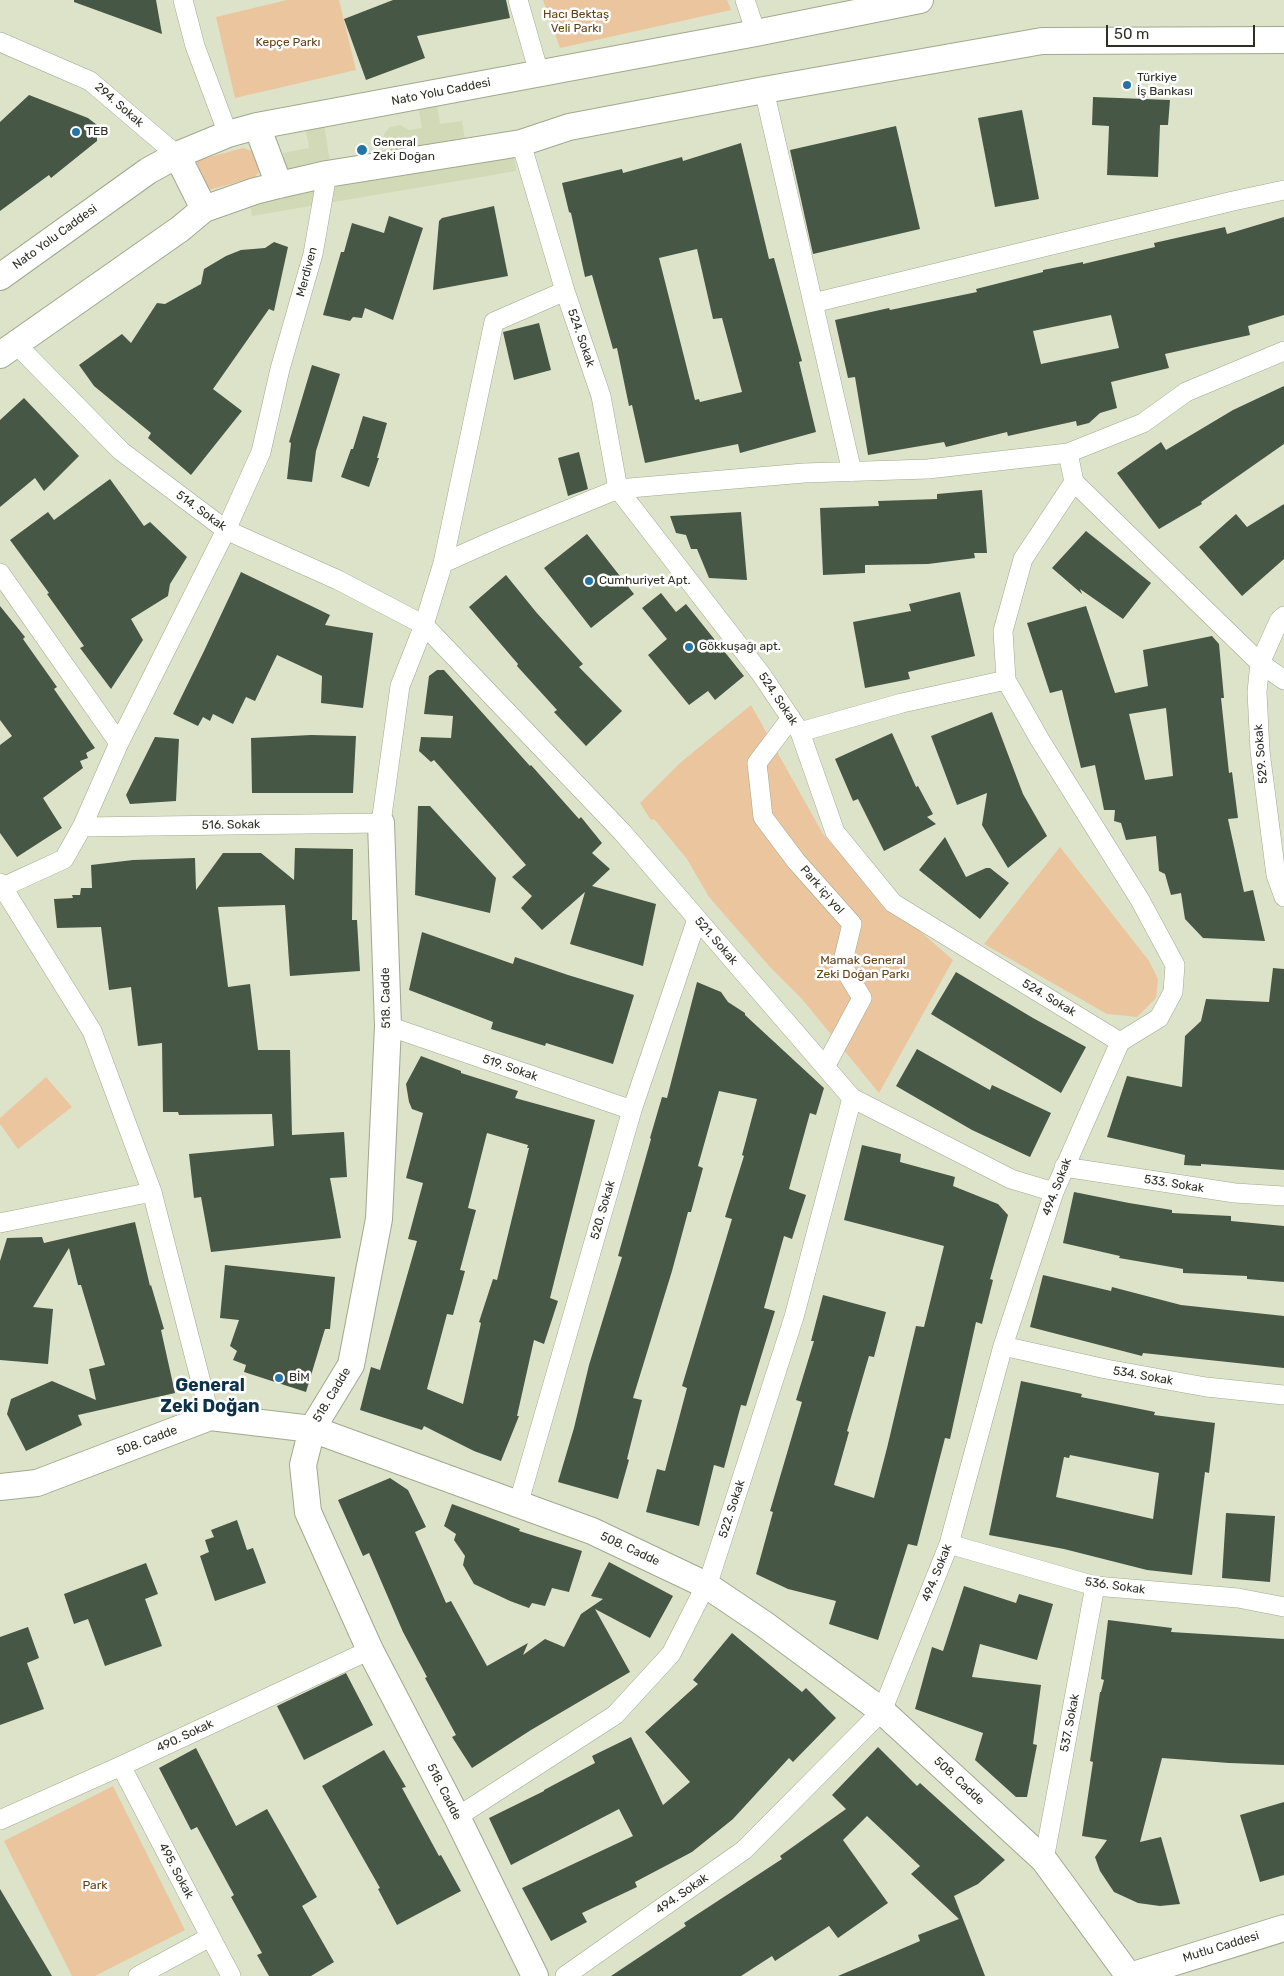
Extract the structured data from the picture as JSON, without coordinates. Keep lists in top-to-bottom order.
{
  "streets": {
    "street": [
      "Nato Yolu Caddesi",
      "294. Sokak",
      "Merdiven",
      "524. Sokak",
      "514. Sokak",
      "529. Sokak",
      "516. Sokak",
      "Park içi yol",
      "521. Sokak",
      "518. Cadde",
      "519. Sokak",
      "533. Sokak",
      "494. Sokak",
      "520. Sokak",
      "534. Sokak",
      "508. Cadde",
      "522. Sokak",
      "536. Sokak",
      "537. Sokak",
      "490. Sokak",
      "495. Sokak",
      "Mutlu Caddesi"
    ]
  },
  "crossings": [
    ["Nato Yolu Caddesi", "294. Sokak"],
    ["Merdiven", "514. Sokak"],
    ["Merdiven", "516. Sokak"],
    ["524. Sokak", "Park içi yol"],
    ["524. Sokak", "494. Sokak"],
    ["514. Sokak", "521. Sokak"],
    ["516. Sokak", "518. Cadde"],
    ["Park içi yol", "521. Sokak"],
    ["521. Sokak", "494. Sokak"],
    ["521. Sokak", "520. Sokak"],
    ["521. Sokak", "522. Sokak"],
    ["518. Cadde", "519. Sokak"],
    ["518. Cadde", "508. Cadde"],
    ["518. Cadde", "522. Sokak"],
    ["518. Cadde", "490. Sokak"],
    ["519. Sokak", "520. Sokak"],
    ["533. Sokak", "494. Sokak"],
    ["494. Sokak", "534. Sokak"],
    ["494. Sokak", "508. Cadde"],
    ["494. Sokak", "536. Sokak"],
    ["520. Sokak", "508. Cadde"],
    ["508. Cadde", "522. Sokak"],
    ["508. Cadde", "537. Sokak"],
    ["508. Cadde", "Mutlu Caddesi"],
    ["536. Sokak", "537. Sokak"],
    ["490. Sokak", "495. Sokak"]
  ],
  "districts": ["General Zeki Doğan"],
  "parks": [
    "Hacı Bektaş Veli Parkı",
    "Kepçe Parkı",
    "Mamak General Zeki Doğan Parkı",
    "Park"
  ],
  "places": [
    "Türkiye İş Bankası",
    "TEB",
    "General Zeki Doğan",
    "Cumhuriyet Apt.",
    "Gökkuşağı apt.",
    "BİM"
  ],
  "scale_bar": "50 m"
}
